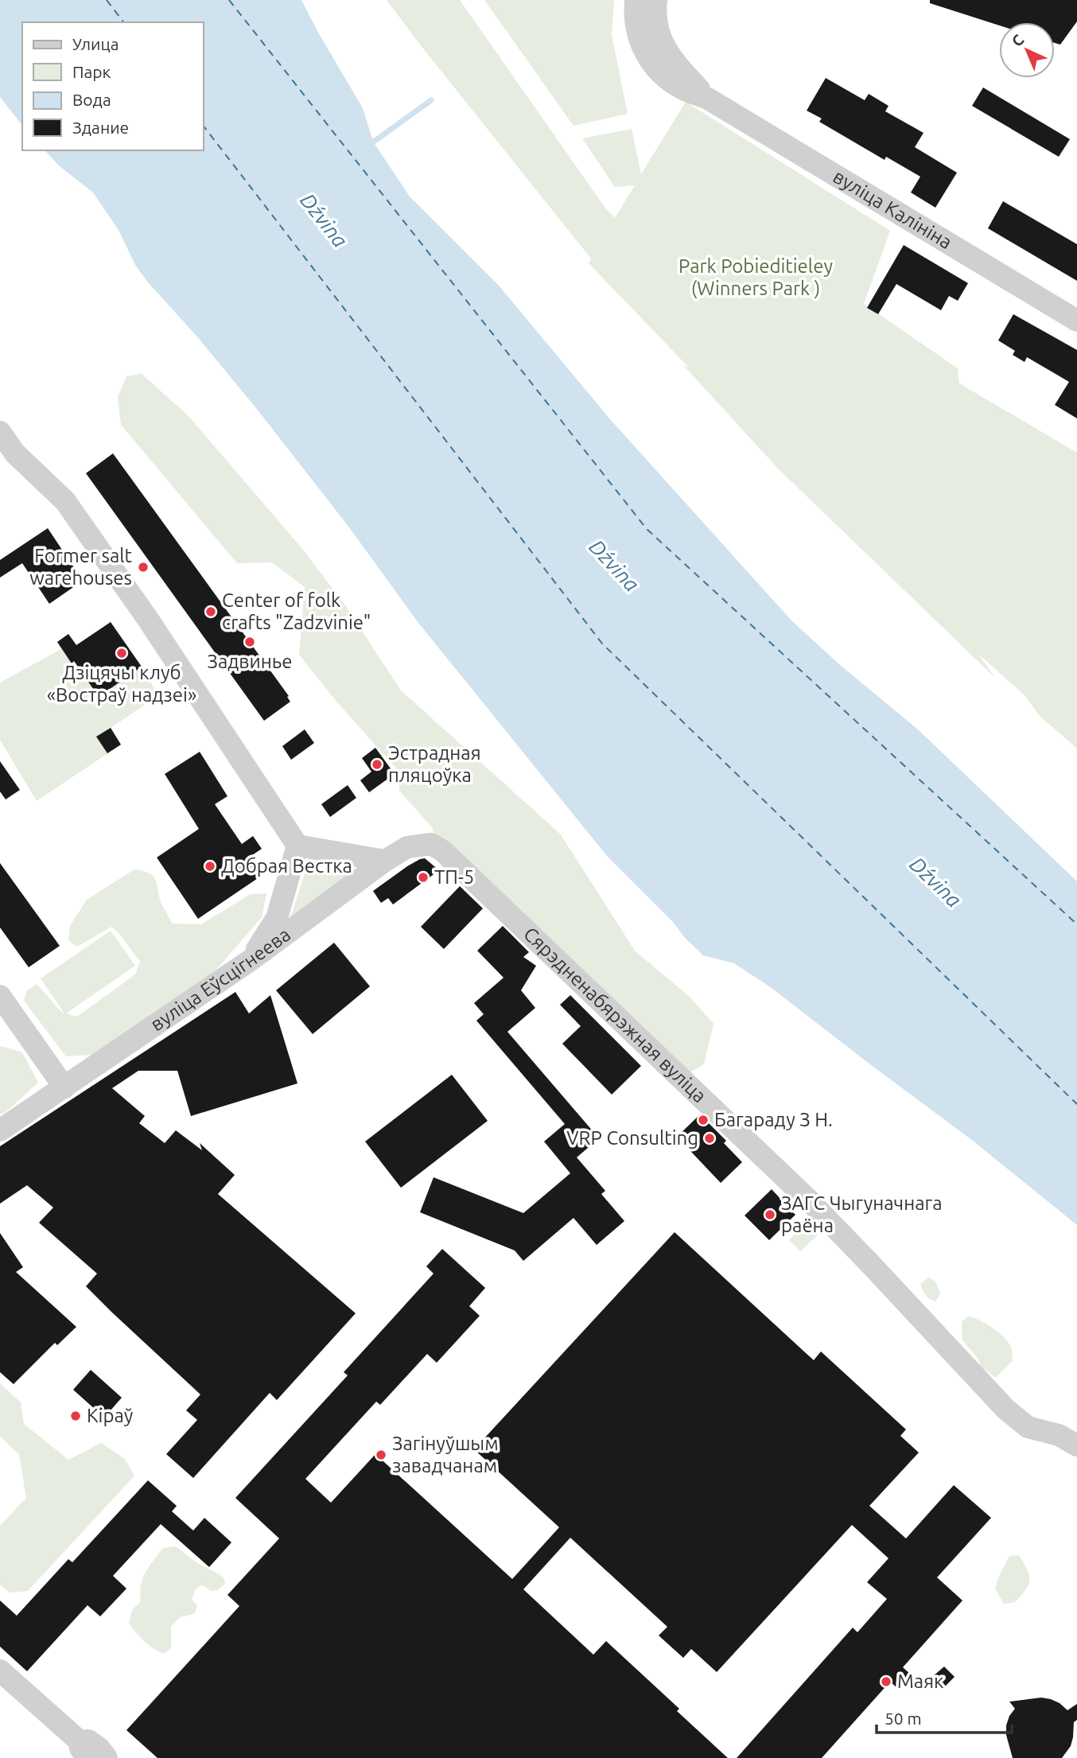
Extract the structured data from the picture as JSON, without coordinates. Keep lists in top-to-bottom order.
{
  "streets": {
    "street": ["вуліца Калініна", "вуліца Еўсцігнеева", "Сярэдненабярэжная вуліца"]
  },
  "crossings": [
    ["вуліца Еўсцігнеева", "Сярэдненабярэжная вуліца"]
  ],
  "water": ["Dźvina"],
  "parks": ["Park Pobieditieley (Winners Park )"],
  "places": [
    "Former salt warehouses",
    "Center of folk crafts \"Zadzvinie\"",
    "Задвинье",
    "Дзіцячы клуб «Востраў надзеі»",
    "Эстрадная пляцоўка",
    "Добрая Вестка",
    "ТП-5",
    "Багараду З Н.",
    "VRP Consulting",
    "ЗАГС Чыгуначнага раёна",
    "Кіраў",
    "Загінуўшым завадчанам",
    "Маяк"
  ],
  "legend": [
    "Улица",
    "Парк",
    "Вода",
    "Здание"
  ],
  "scale_bar": "50 m",
  "north": "top left"
}
